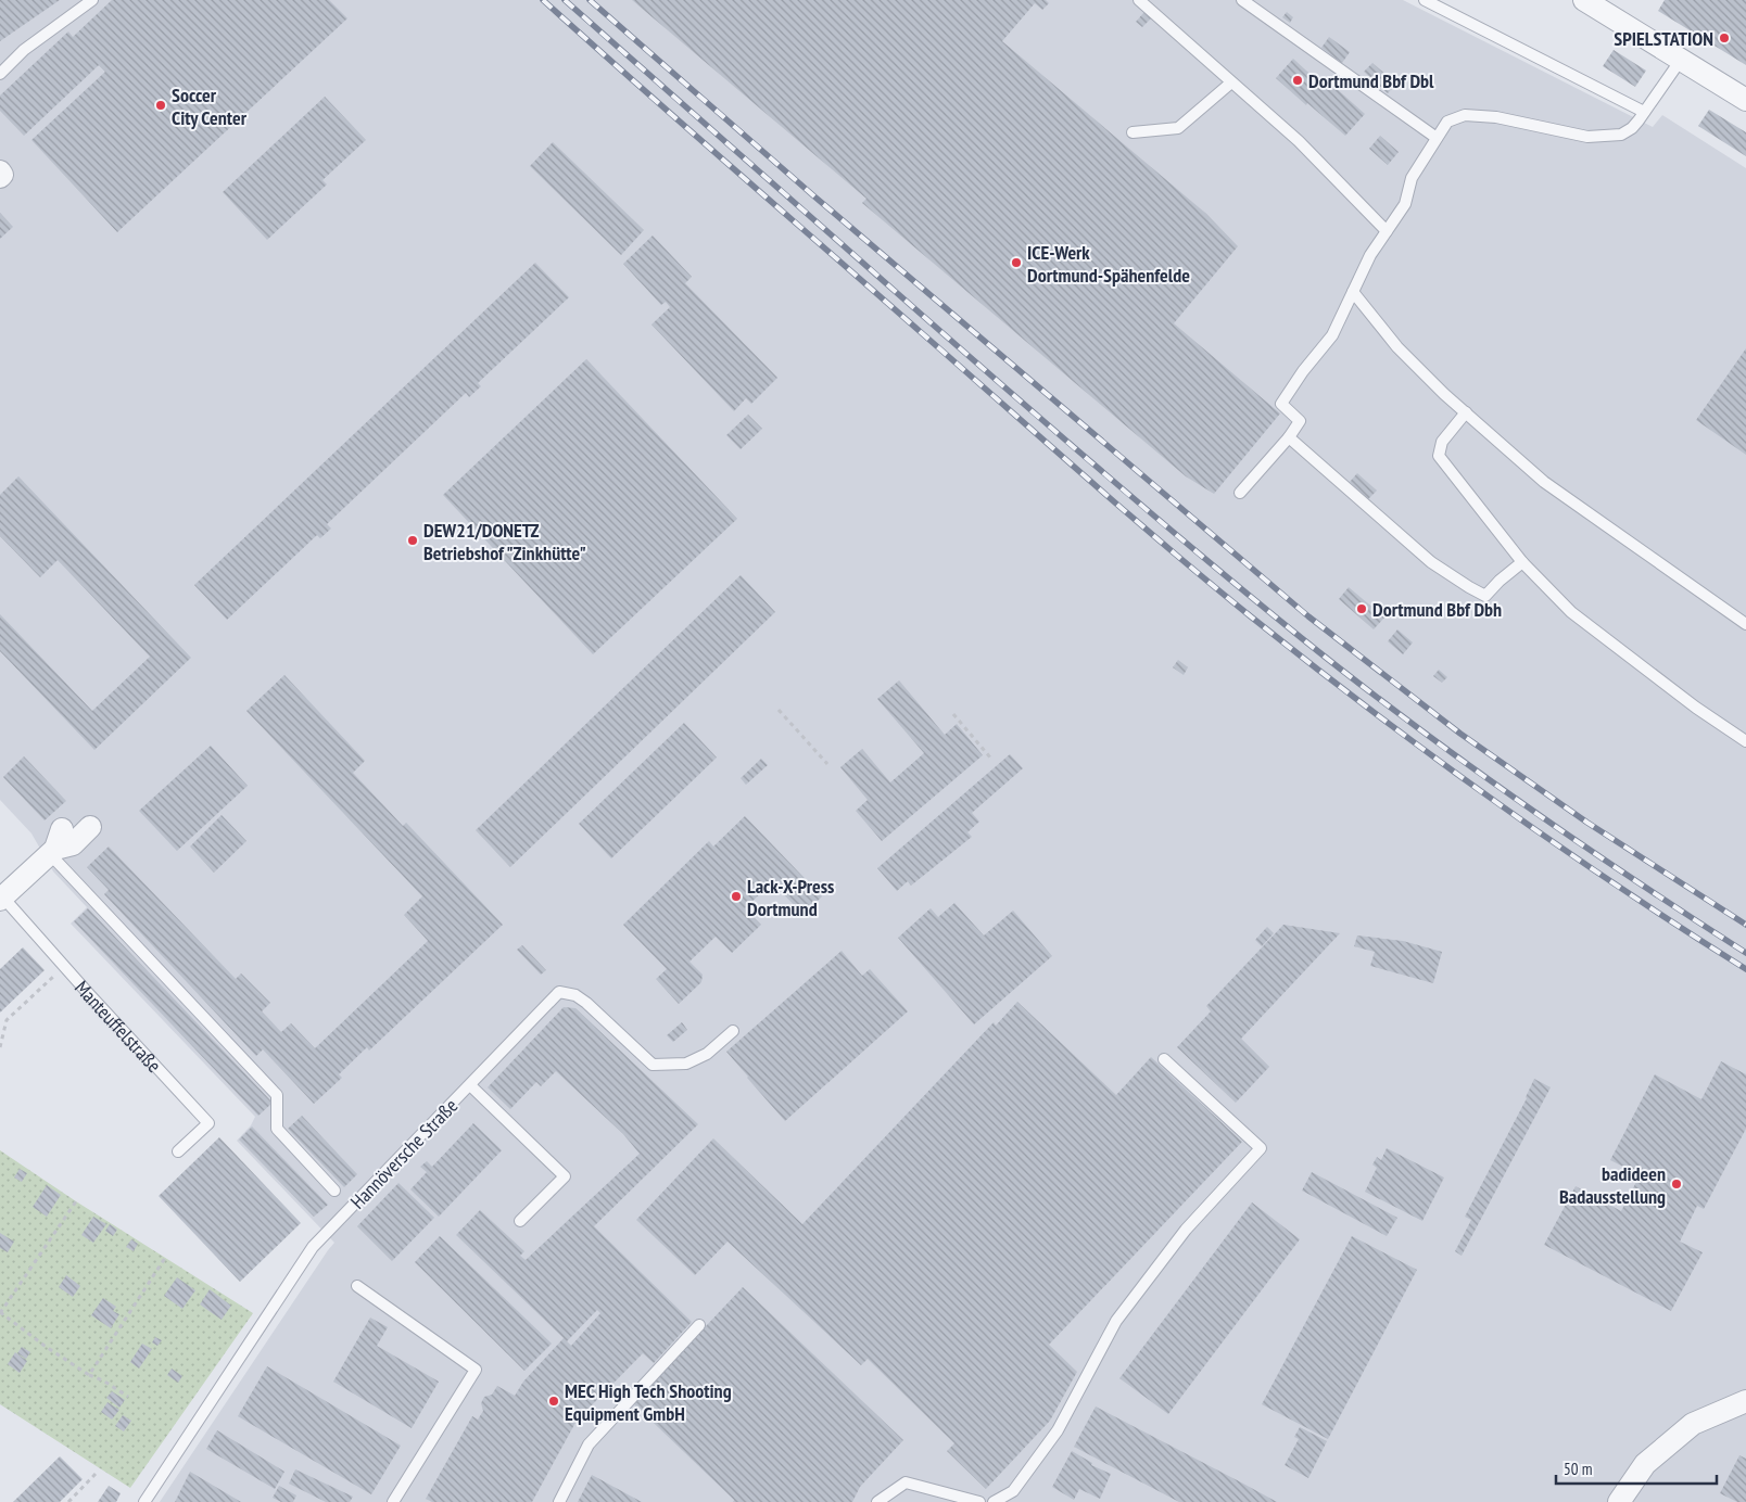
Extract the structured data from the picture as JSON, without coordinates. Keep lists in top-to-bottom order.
{
  "streets": {
    "street": ["Manteuffelstraße"],
    "lane": ["Hannöversche Straße"]
  },
  "places": [
    "SPIELSTATION",
    "Dortmund Bbf Dbl",
    "Soccer City Center",
    "ICE-Werk Dortmund-Spähenfelde",
    "DEW21/DONETZ Betriebshof \"Zinkhütte\"",
    "Dortmund Bbf Dbh",
    "Lack-X-Press Dortmund",
    "badideen Badausstellung",
    "MEC High Tech Shooting Equipment GmbH"
  ],
  "scale_bar": "50 m"
}
